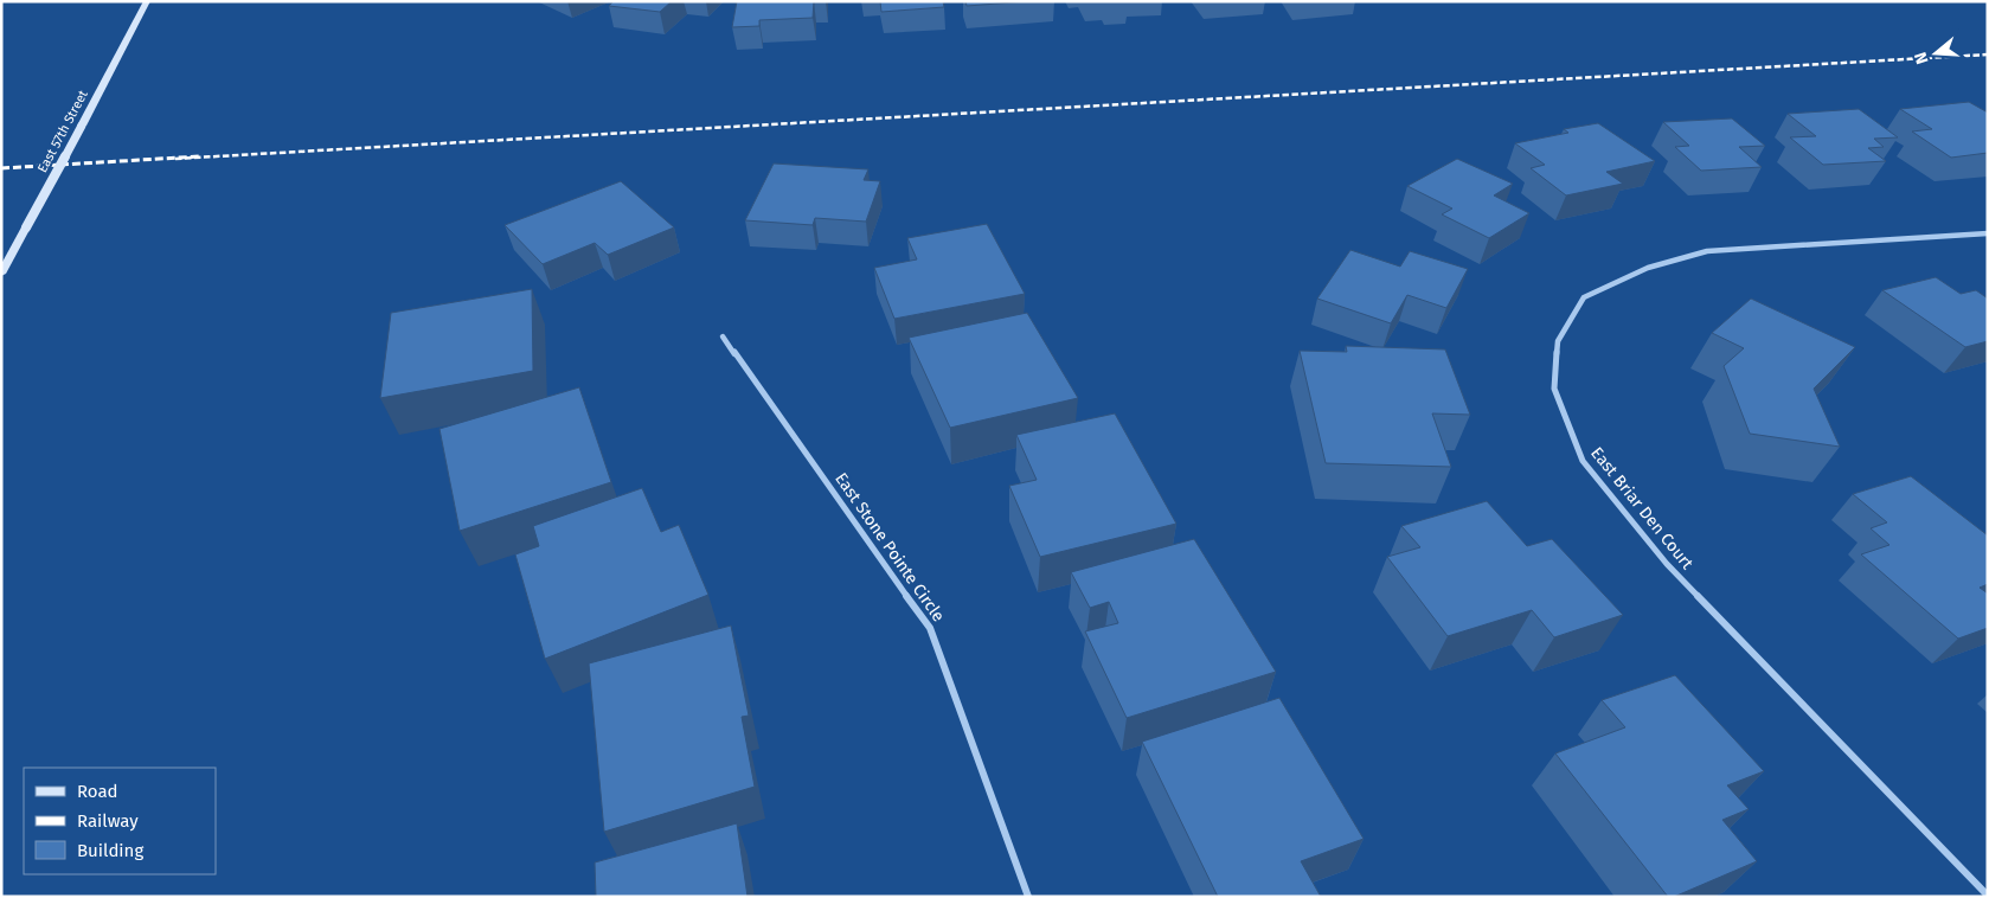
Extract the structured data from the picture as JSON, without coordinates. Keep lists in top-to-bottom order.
{
  "streets": {
    "main road": ["East 57th Street"],
    "street": ["East Briar Den Court", "East Stone Pointe Circle"]
  },
  "legend": ["Road", "Railway", "Building"],
  "north": "left"
}
